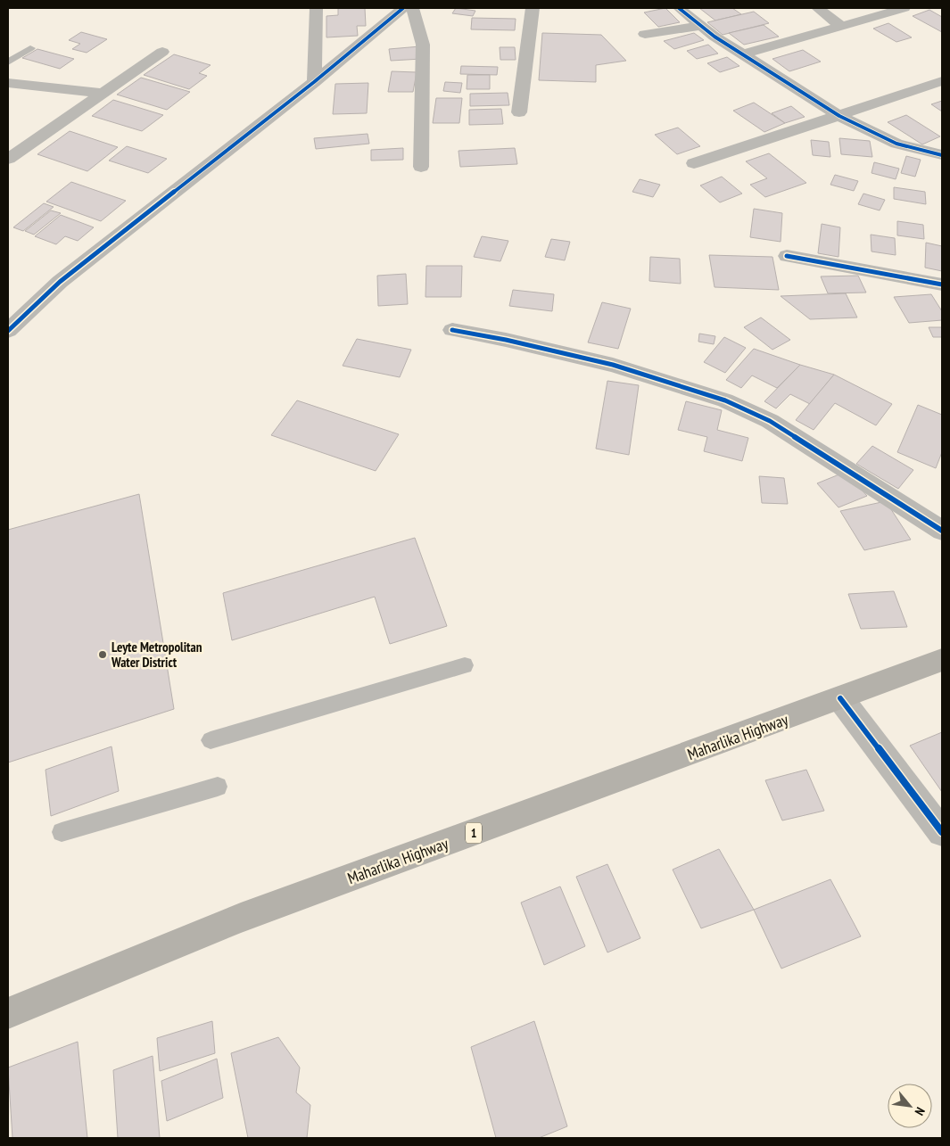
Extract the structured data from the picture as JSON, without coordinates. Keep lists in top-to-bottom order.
{
  "streets": {
    "main road": ["Maharlika Highway", "1"]
  },
  "places": ["Leyte Metropolitan Water District"],
  "north": "bottom right"
}
